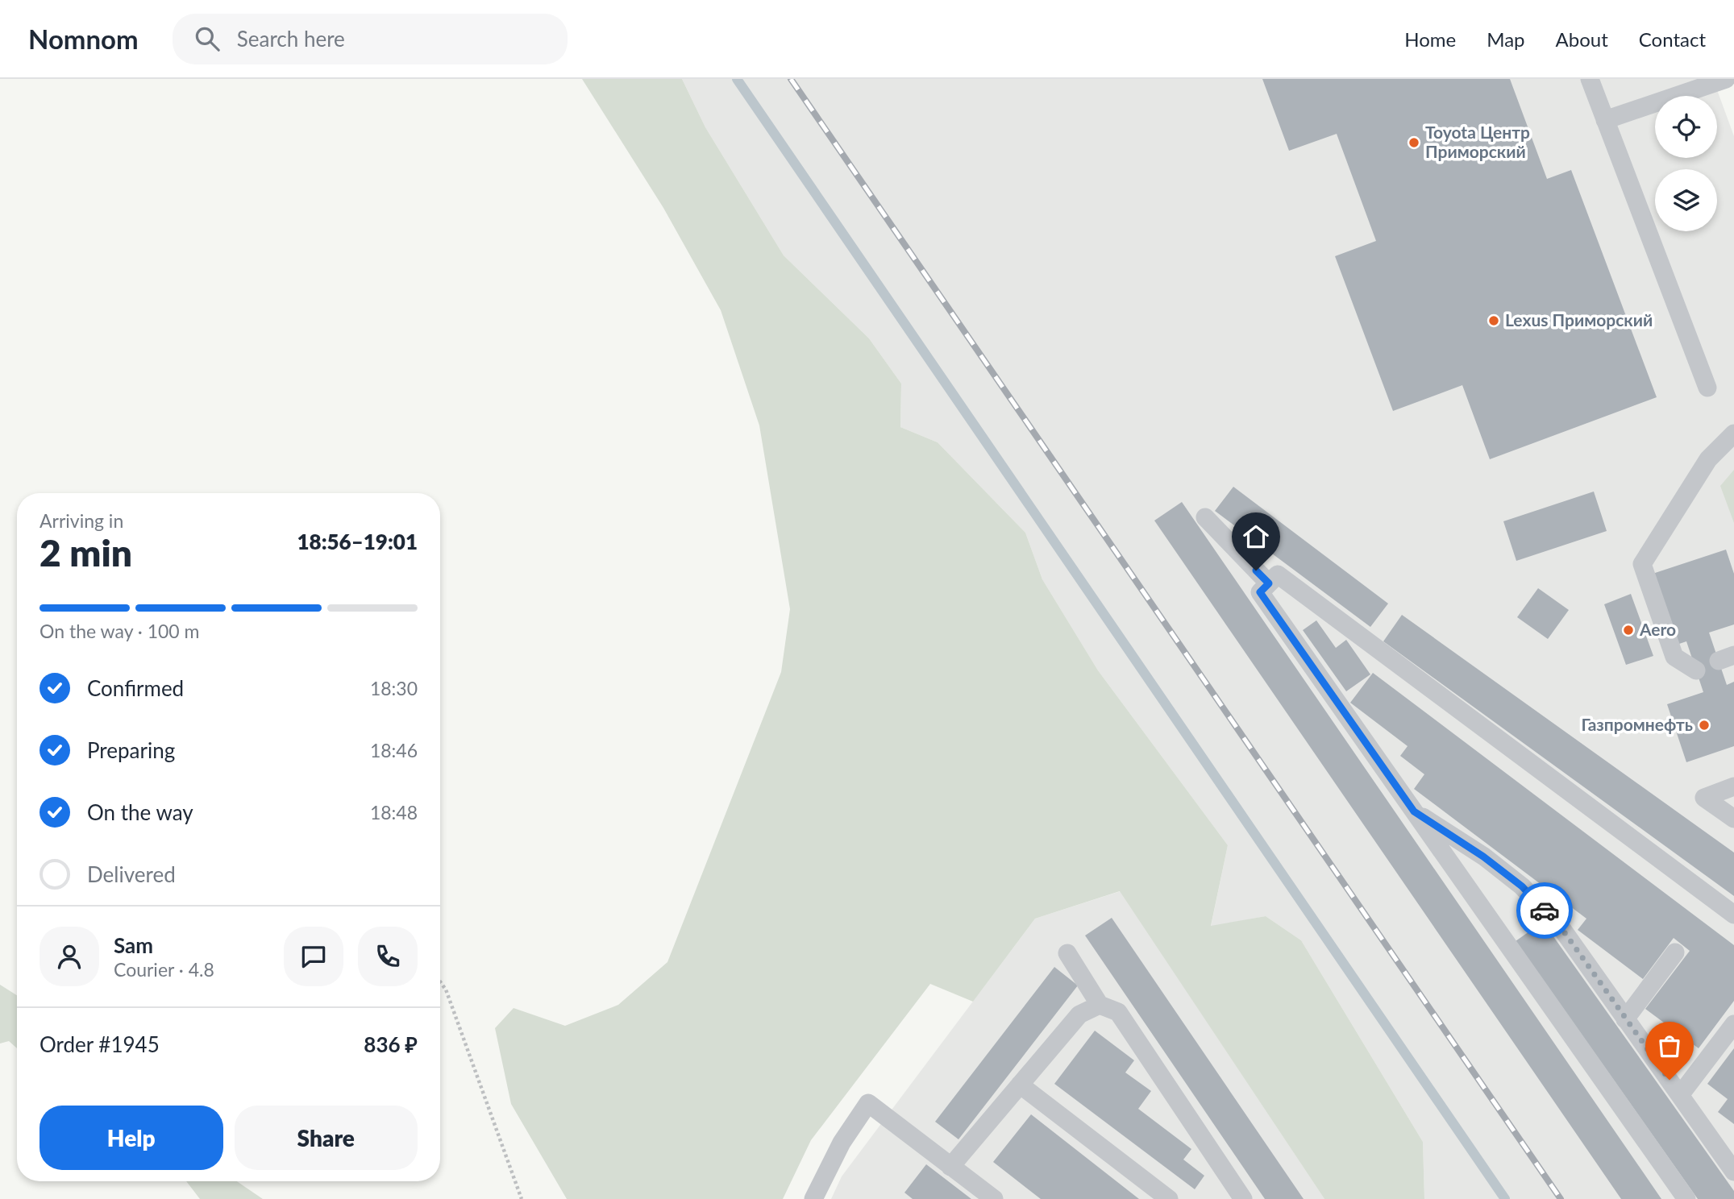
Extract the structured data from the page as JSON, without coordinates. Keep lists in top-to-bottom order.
{
  "places": [
    "Toyota Центр Приморский",
    "Lexus Приморский",
    "Aero",
    "Газпромнефть"
  ],
  "page": {
    "header": "Nomnom",
    "search": "Search here",
    "nav": [
      "Home",
      "Map",
      "About",
      "Contact"
    ],
    "heading": ["2 min", "Arriving in", "18:56–19:01"],
    "panel": [
      "Sam",
      "Courier · 4.8",
      "Order #1945",
      "836 ₽"
    ],
    "bar": "On the way · 100 m",
    "list": [
      ["Confirmed", "18:30"],
      ["Preparing", "18:46"],
      ["On the way", "18:48"],
      "Delivered"
    ],
    "buttons": ["Help", "Share"]
  }
}
